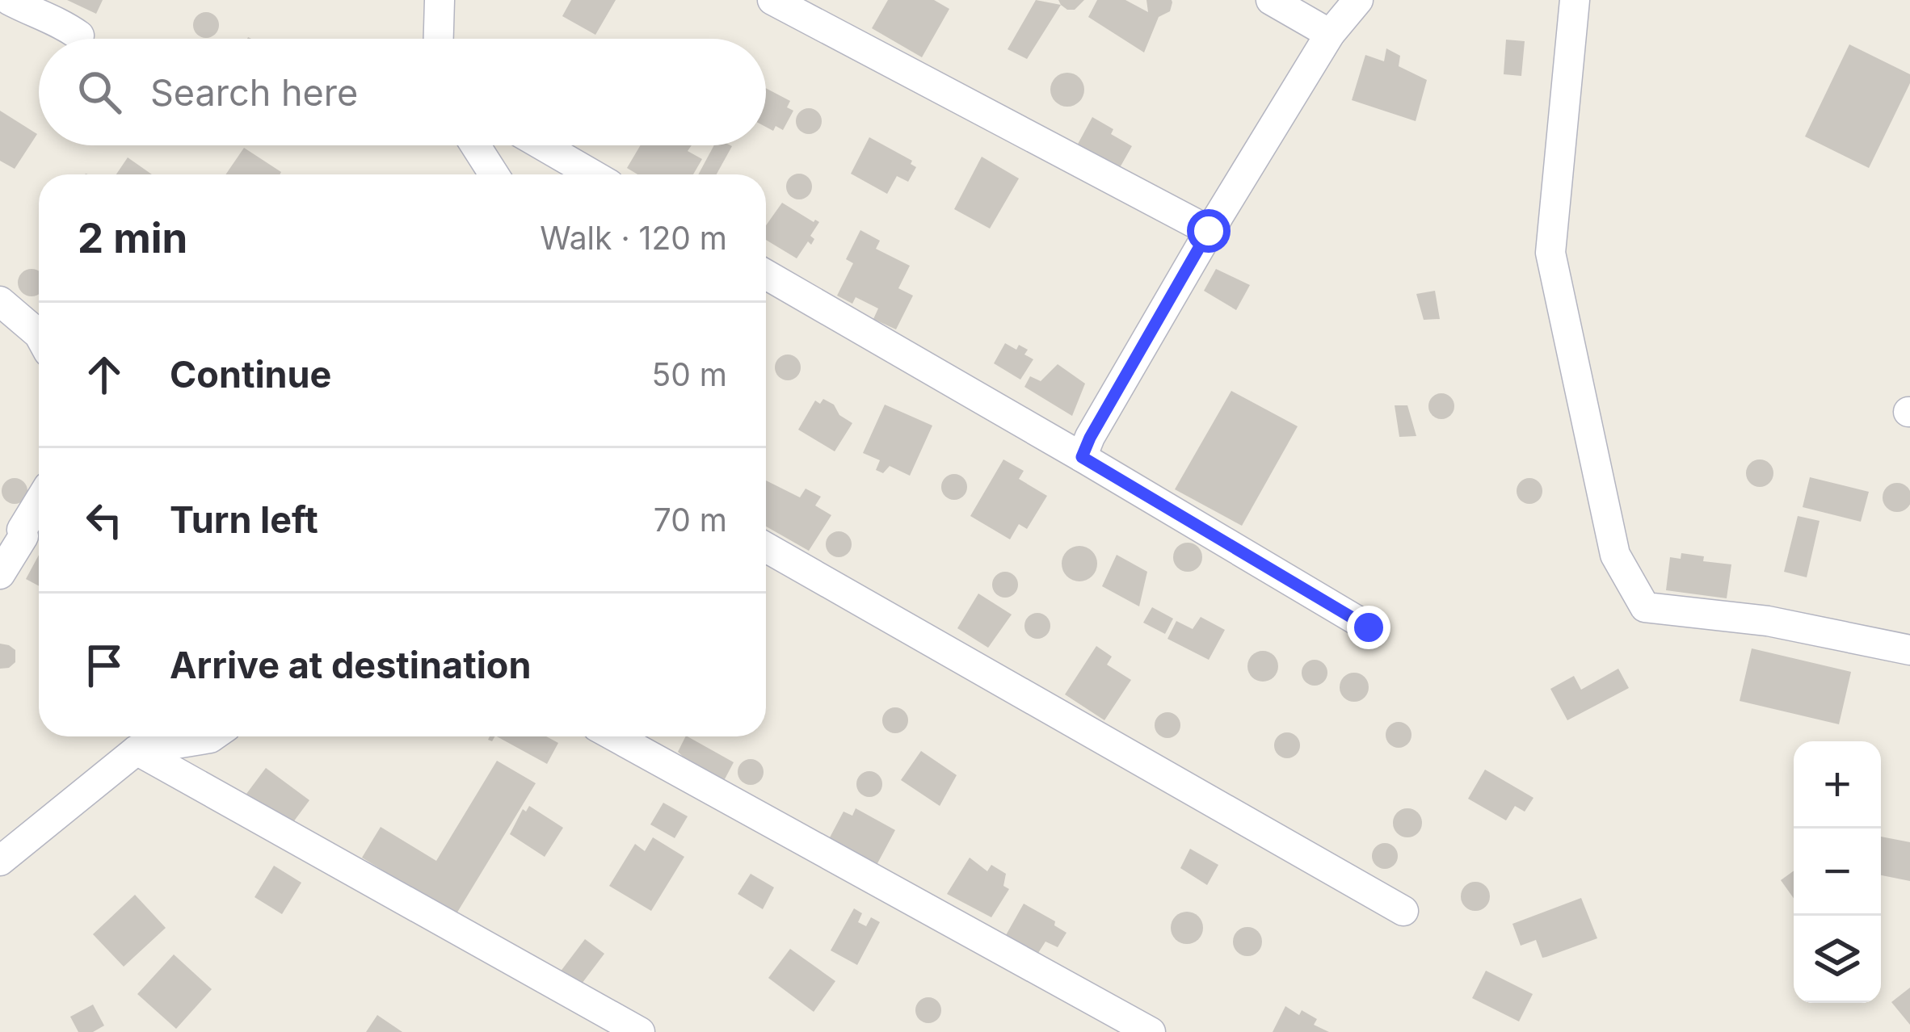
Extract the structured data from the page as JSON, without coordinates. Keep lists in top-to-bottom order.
{
  "page": {
    "search": "Search here",
    "heading": ["2 min", "Walk · 120 m"],
    "list": [
      ["Continue", "50 m"],
      ["Turn left", "70 m"],
      "Arrive at destination"
    ],
    "map_buttons": ["+", "−"]
  }
}
